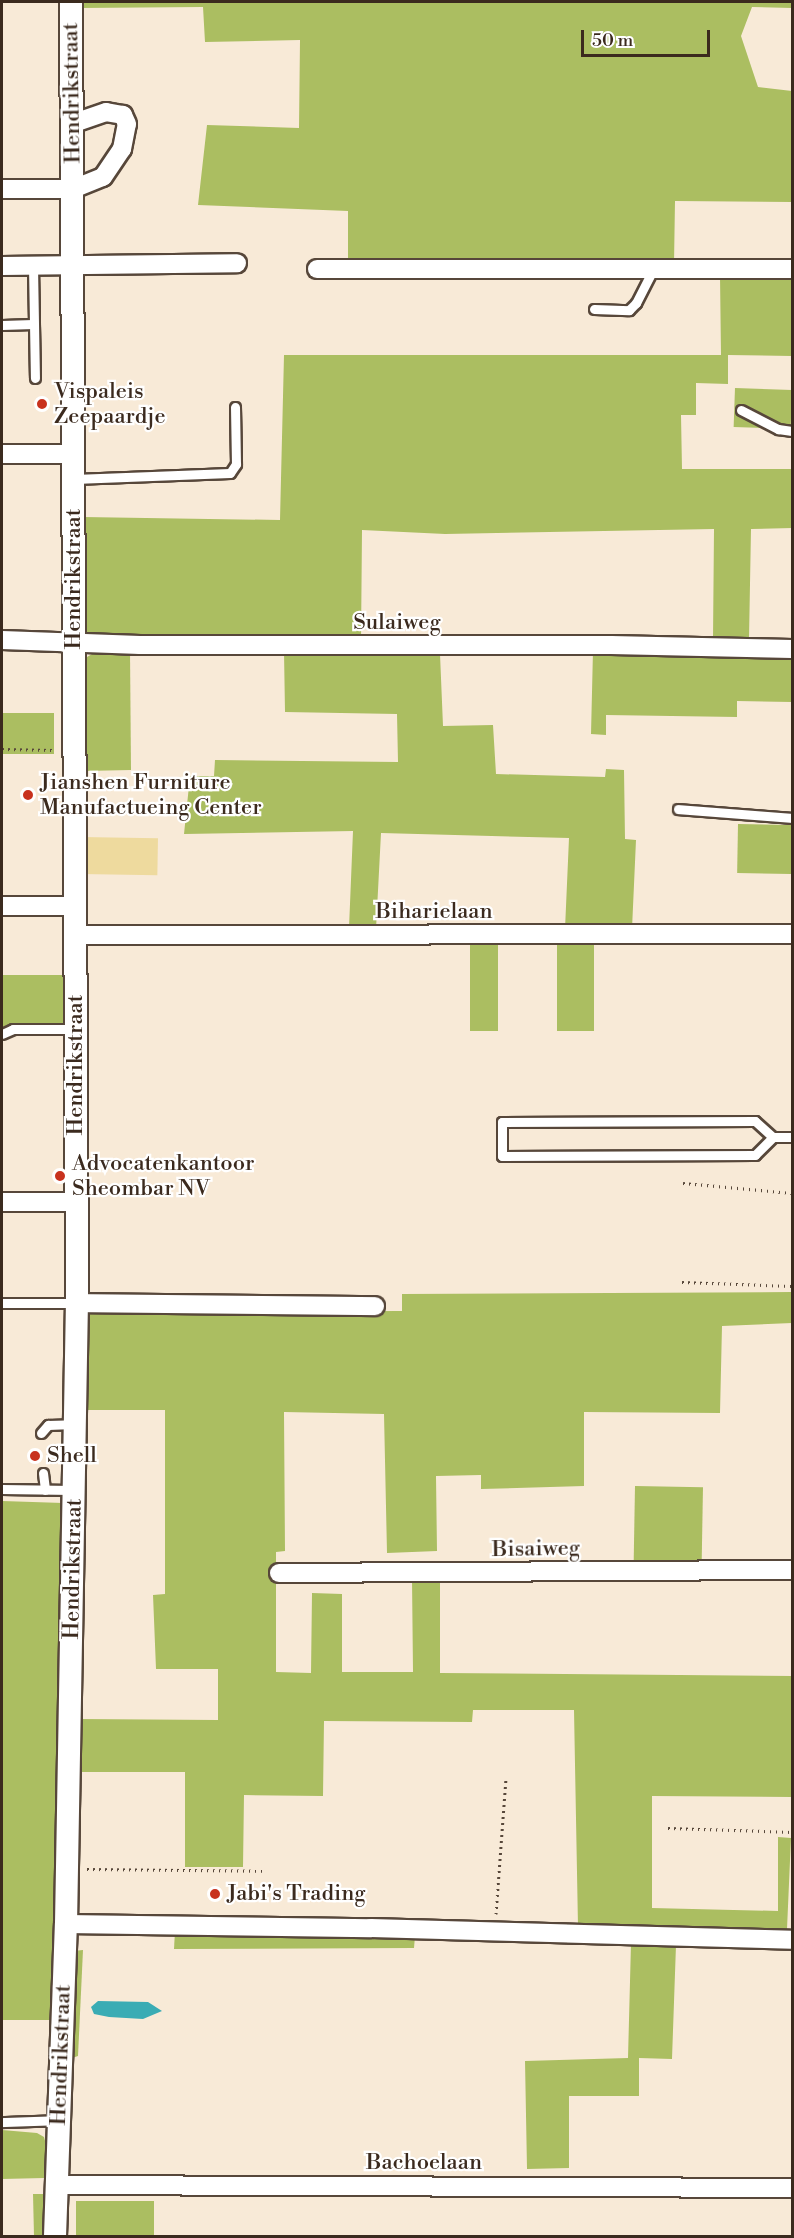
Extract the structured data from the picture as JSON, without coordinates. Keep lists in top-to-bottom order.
{
  "streets": {
    "street": [
      "Hendrikstraat",
      "Sulaiweg",
      "Biharielaan",
      "Bisaiweg",
      "Bachoelaan"
    ]
  },
  "crossings": [
    ["Hendrikstraat", "Sulaiweg"],
    ["Hendrikstraat", "Biharielaan"],
    ["Hendrikstraat", "Bachoelaan"]
  ],
  "places": [
    "Vispaleis Zeepaardje",
    "Jianshen Furniture Manufactueing Center",
    "Advocatenkantoor Sheombar NV",
    "Shell",
    "Jabi's Trading"
  ],
  "scale_bar": "50 m"
}
